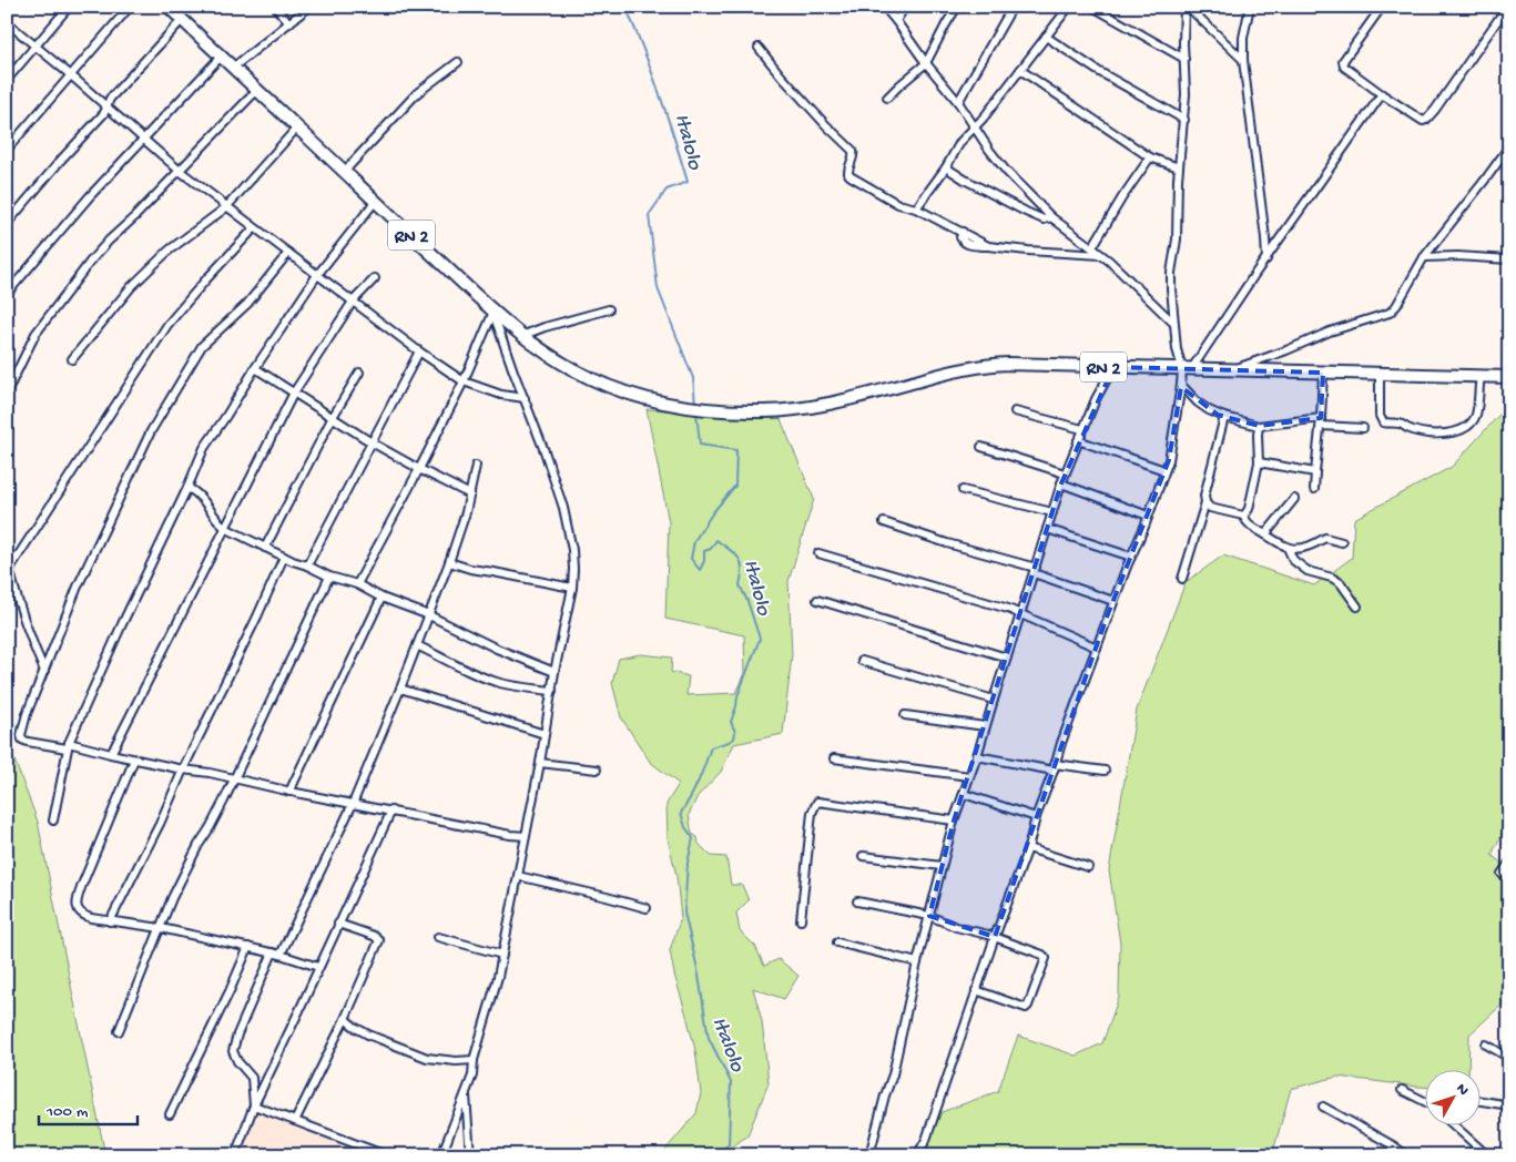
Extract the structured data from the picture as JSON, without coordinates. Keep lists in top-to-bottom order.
{
  "streets": {
    "highway": ["RN 2"]
  },
  "water": ["Italolo"],
  "scale_bar": "100 m",
  "north": "top right"
}
